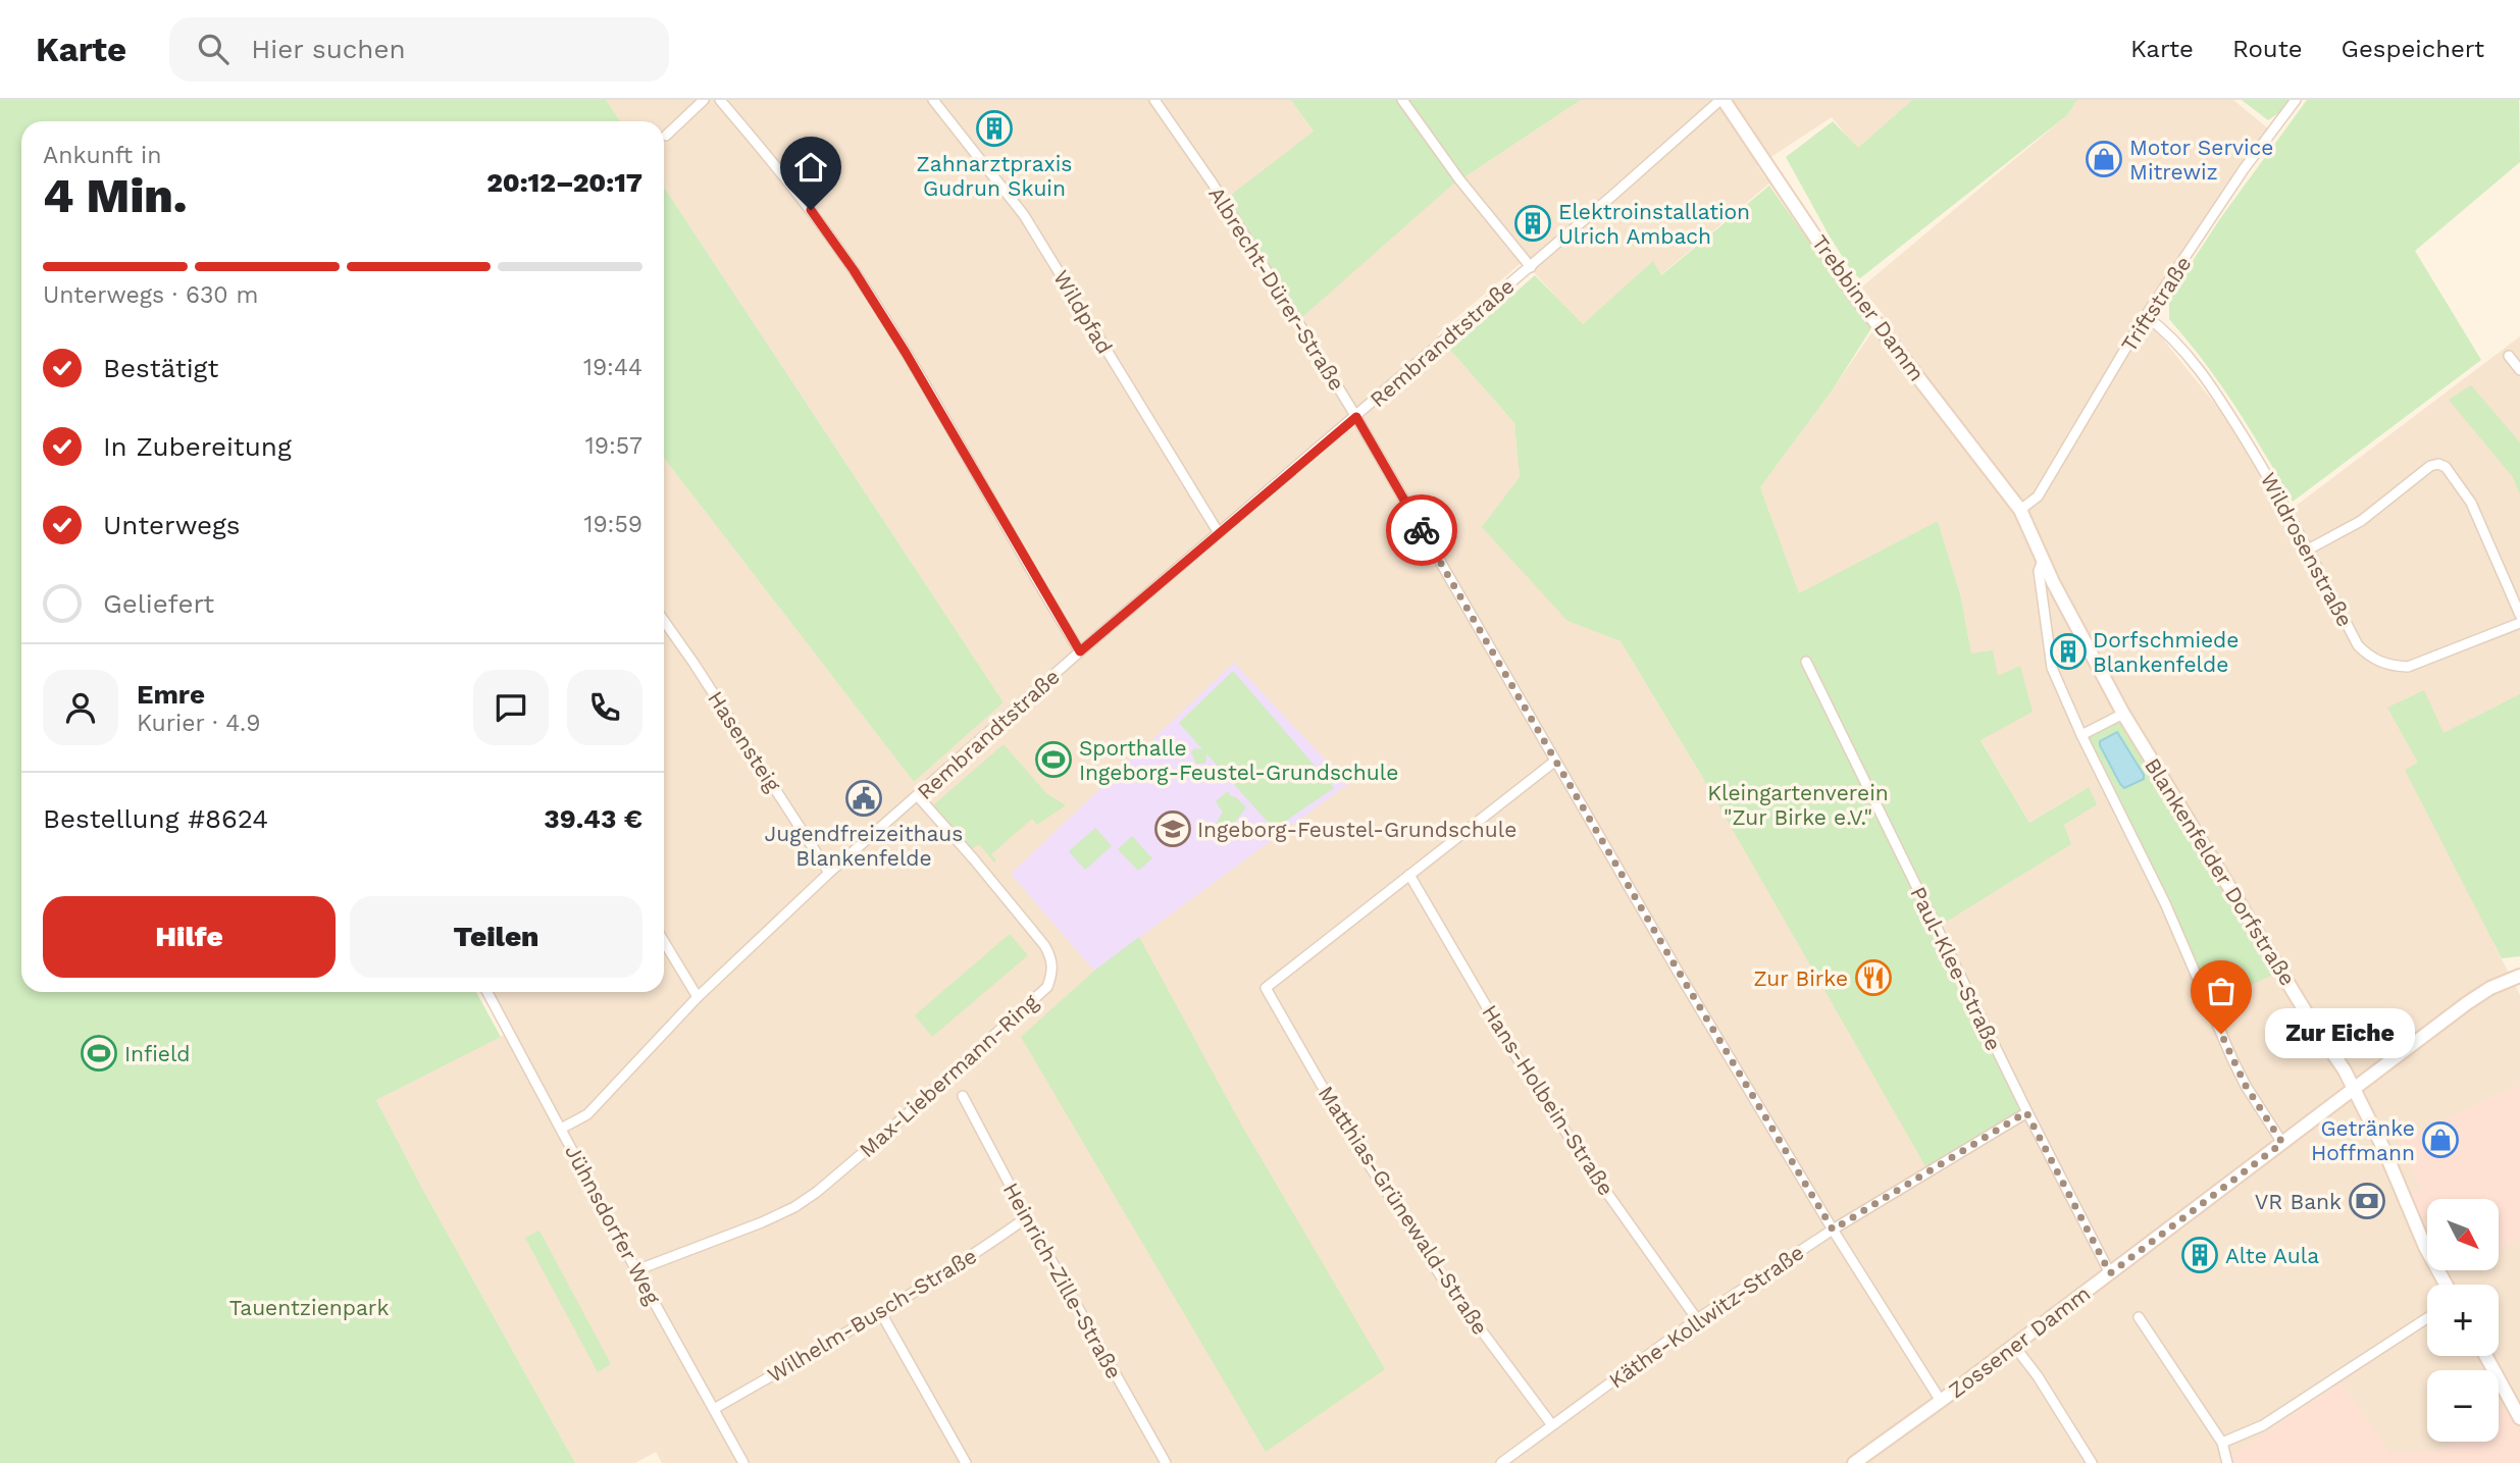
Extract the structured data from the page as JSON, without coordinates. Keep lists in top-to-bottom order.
{
  "streets": {
    "main road": ["Trebbiner Damm", "Blankenfelder Dorfstraße", "Zossener Damm"],
    "street": [
      "Albrecht-Dürer-Straße",
      "Triftstraße",
      "Wildpfad",
      "Rembrandtstraße",
      "Wildrosenstraße",
      "Hasensteig",
      "Paul-Klee-Straße",
      "Max-Liebermann-Ring",
      "Hans-Holbein-Straße",
      "Matthias-Grünewald-Straße",
      "Jühnsdorfer Weg",
      "Heinrich-Zille-Straße",
      "Wilhelm-Busch-Straße",
      "Käthe-Kollwitz-Straße"
    ]
  },
  "crossings": [
    ["Albrecht-Dürer-Straße", "Rembrandtstraße"],
    ["Albrecht-Dürer-Straße", "Käthe-Kollwitz-Straße"],
    ["Albrecht-Dürer-Straße", "Zossener Damm"],
    ["Triftstraße", "Trebbiner Damm"],
    ["Triftstraße", "Wildrosenstraße"],
    ["Triftstraße", "Blankenfelder Dorfstraße"],
    ["Trebbiner Damm", "Rembrandtstraße"],
    ["Trebbiner Damm", "Blankenfelder Dorfstraße"],
    ["Wildpfad", "Rembrandtstraße"],
    ["Rembrandtstraße", "Hasensteig"],
    ["Rembrandtstraße", "Max-Liebermann-Ring"],
    ["Rembrandtstraße", "Jühnsdorfer Weg"],
    ["Blankenfelder Dorfstraße", "Zossener Damm"],
    ["Paul-Klee-Straße", "Käthe-Kollwitz-Straße"],
    ["Paul-Klee-Straße", "Zossener Damm"],
    ["Max-Liebermann-Ring", "Jühnsdorfer Weg"],
    ["Hans-Holbein-Straße", "Matthias-Grünewald-Straße"],
    ["Hans-Holbein-Straße", "Käthe-Kollwitz-Straße"],
    ["Matthias-Grünewald-Straße", "Käthe-Kollwitz-Straße"],
    ["Jühnsdorfer Weg", "Wilhelm-Busch-Straße"],
    ["Heinrich-Zille-Straße", "Wilhelm-Busch-Straße"]
  ],
  "parks": ["Kleingartenverein \"Zur Birke e.V.\"", "Tauentzienpark"],
  "places": {
    "building": [
      "Zahnarztpraxis Gudrun Skuin",
      "Elektroinstallation Ulrich Ambach",
      "Dorfschmiede Blankenfelde",
      "Alte Aula"
    ],
    "shop": ["Motor Service Mitrewiz", "Getränke Hoffmann"],
    "sports": ["Sporthalle Ingeborg-Feustel-Grundschule", "Infield"],
    "public building": ["Jugendfreizeithaus Blankenfelde"],
    "school or university": ["Ingeborg-Feustel-Grundschule"],
    "restaurant": ["Zur Birke"],
    "other": ["Zur Eiche"],
    "bank": ["VR Bank"]
  },
  "north": "bottom right",
  "page": {
    "header": "Karte",
    "search": "Hier suchen",
    "nav": ["Karte", "Route", "Gespeichert"],
    "heading": ["4 Min.", "Ankunft in", "20:12–20:17"],
    "panel": [
      "Emre",
      "Kurier · 4.9",
      "Bestellung #8624",
      "39.43 €"
    ],
    "bar": "Unterwegs · 630 m",
    "list": [
      ["Bestätigt", "19:44"],
      ["In Zubereitung", "19:57"],
      ["Unterwegs", "19:59"],
      "Geliefert"
    ],
    "buttons": ["Hilfe", "Teilen"],
    "bubble": "Zur Eiche",
    "map_buttons": ["+", "−"]
  }
}
